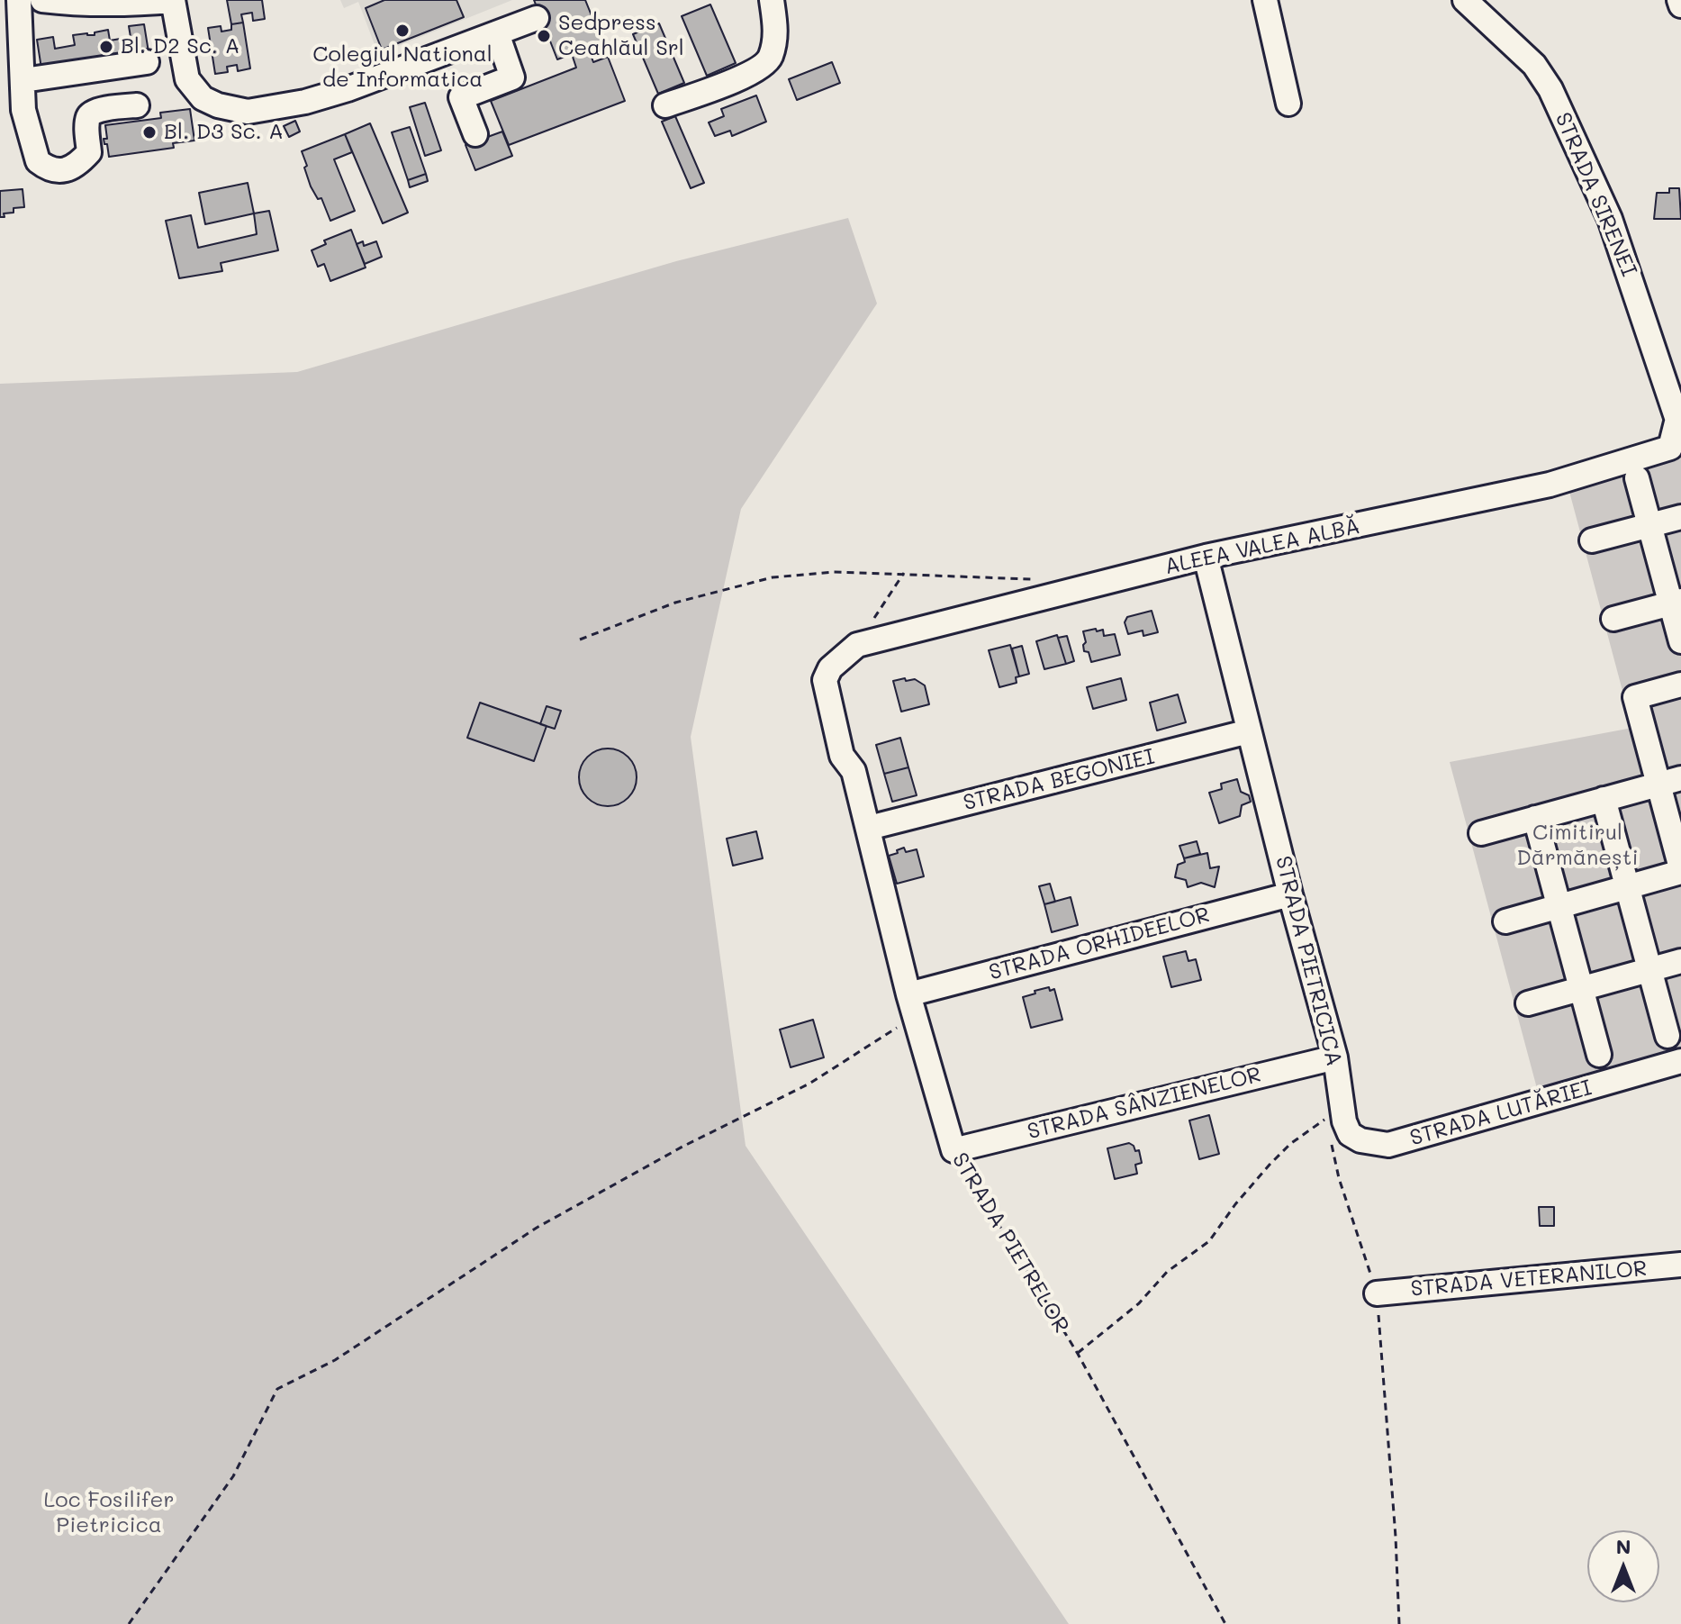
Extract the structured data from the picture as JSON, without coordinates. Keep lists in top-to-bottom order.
{
  "streets": {
    "street": [
      "STRADA SIRENEI",
      "ALEEA VALEA ALBĂ",
      "STRADA BEGONIEI",
      "STRADA ORHIDEELOR",
      "STRADA PIETRICICA",
      "STRADA SÂNZIENELOR",
      "STRADA LUTĂRIEI",
      "STRADA PIETRELOR",
      "STRADA VETERANILOR"
    ]
  },
  "crossings": [
    ["STRADA SIRENEI", "ALEEA VALEA ALBĂ"],
    ["ALEEA VALEA ALBĂ", "STRADA PIETRICICA"],
    ["ALEEA VALEA ALBĂ", "STRADA PIETRELOR"],
    ["STRADA BEGONIEI", "STRADA PIETRICICA"],
    ["STRADA BEGONIEI", "STRADA PIETRELOR"],
    ["STRADA ORHIDEELOR", "STRADA PIETRICICA"],
    ["STRADA ORHIDEELOR", "STRADA PIETRELOR"],
    ["STRADA PIETRICICA", "STRADA SÂNZIENELOR"],
    ["STRADA PIETRICICA", "STRADA LUTĂRIEI"],
    ["STRADA SÂNZIENELOR", "STRADA PIETRELOR"]
  ],
  "parks": ["Cimitirul Dărmănești", "Loc Fosilifer Pietricica"],
  "places": [
    "Colegiul National de Informatica",
    "Sedpress Ceahlăul Srl",
    "Bl. D2 Sc. A",
    "Bl. D3 Sc. A"
  ],
  "north": "top"
}
